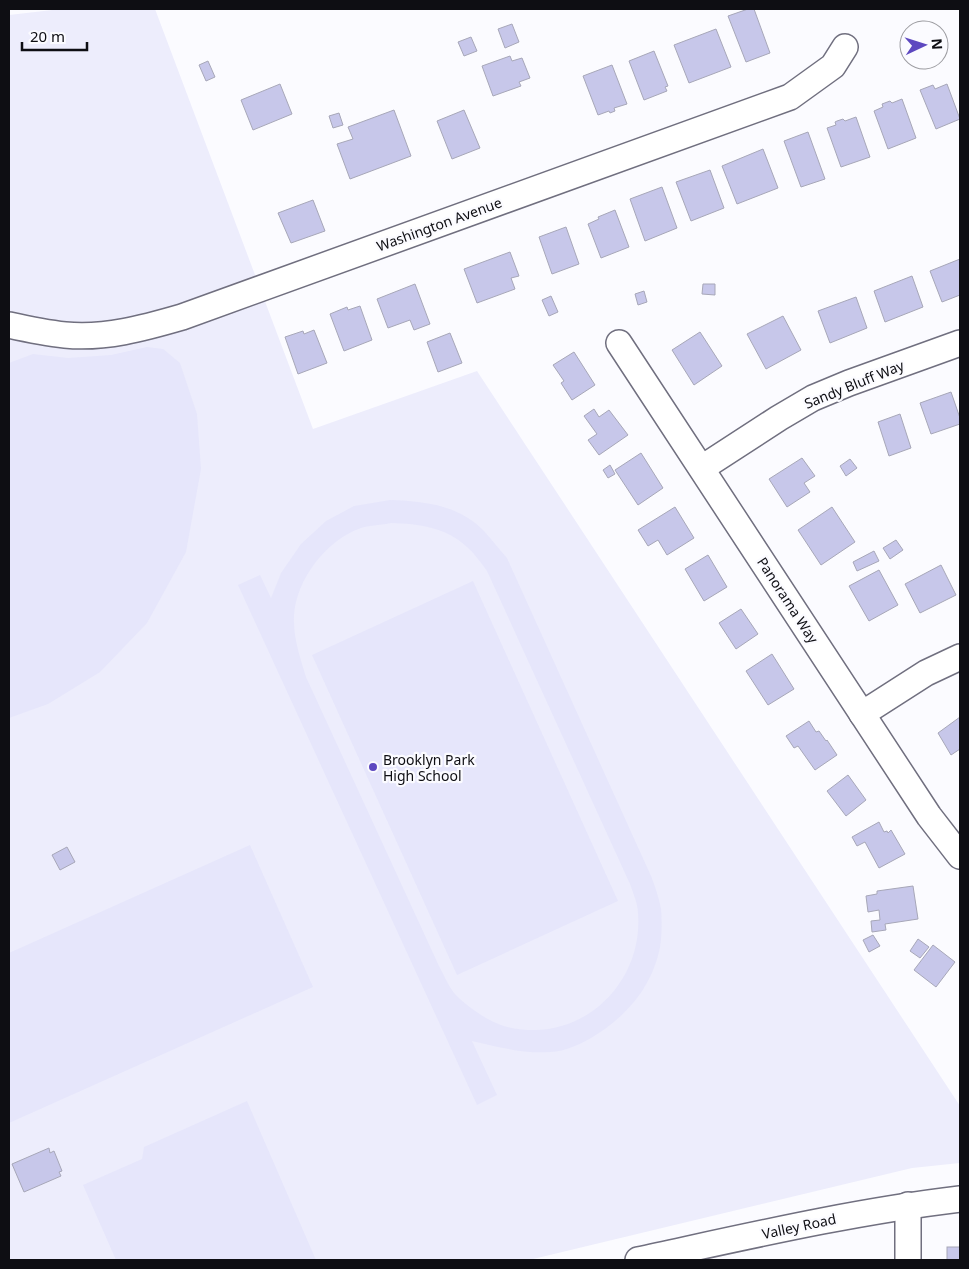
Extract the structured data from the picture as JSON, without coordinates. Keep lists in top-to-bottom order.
{
  "streets": {
    "street": [
      "Washington Avenue",
      "Sandy Bluff Way",
      "Panorama Way",
      "Valley Road"
    ]
  },
  "crossings": [
    ["Sandy Bluff Way", "Panorama Way"]
  ],
  "places": ["Brooklyn Park High School"],
  "scale_bar": "20 m",
  "north": "right"
}
